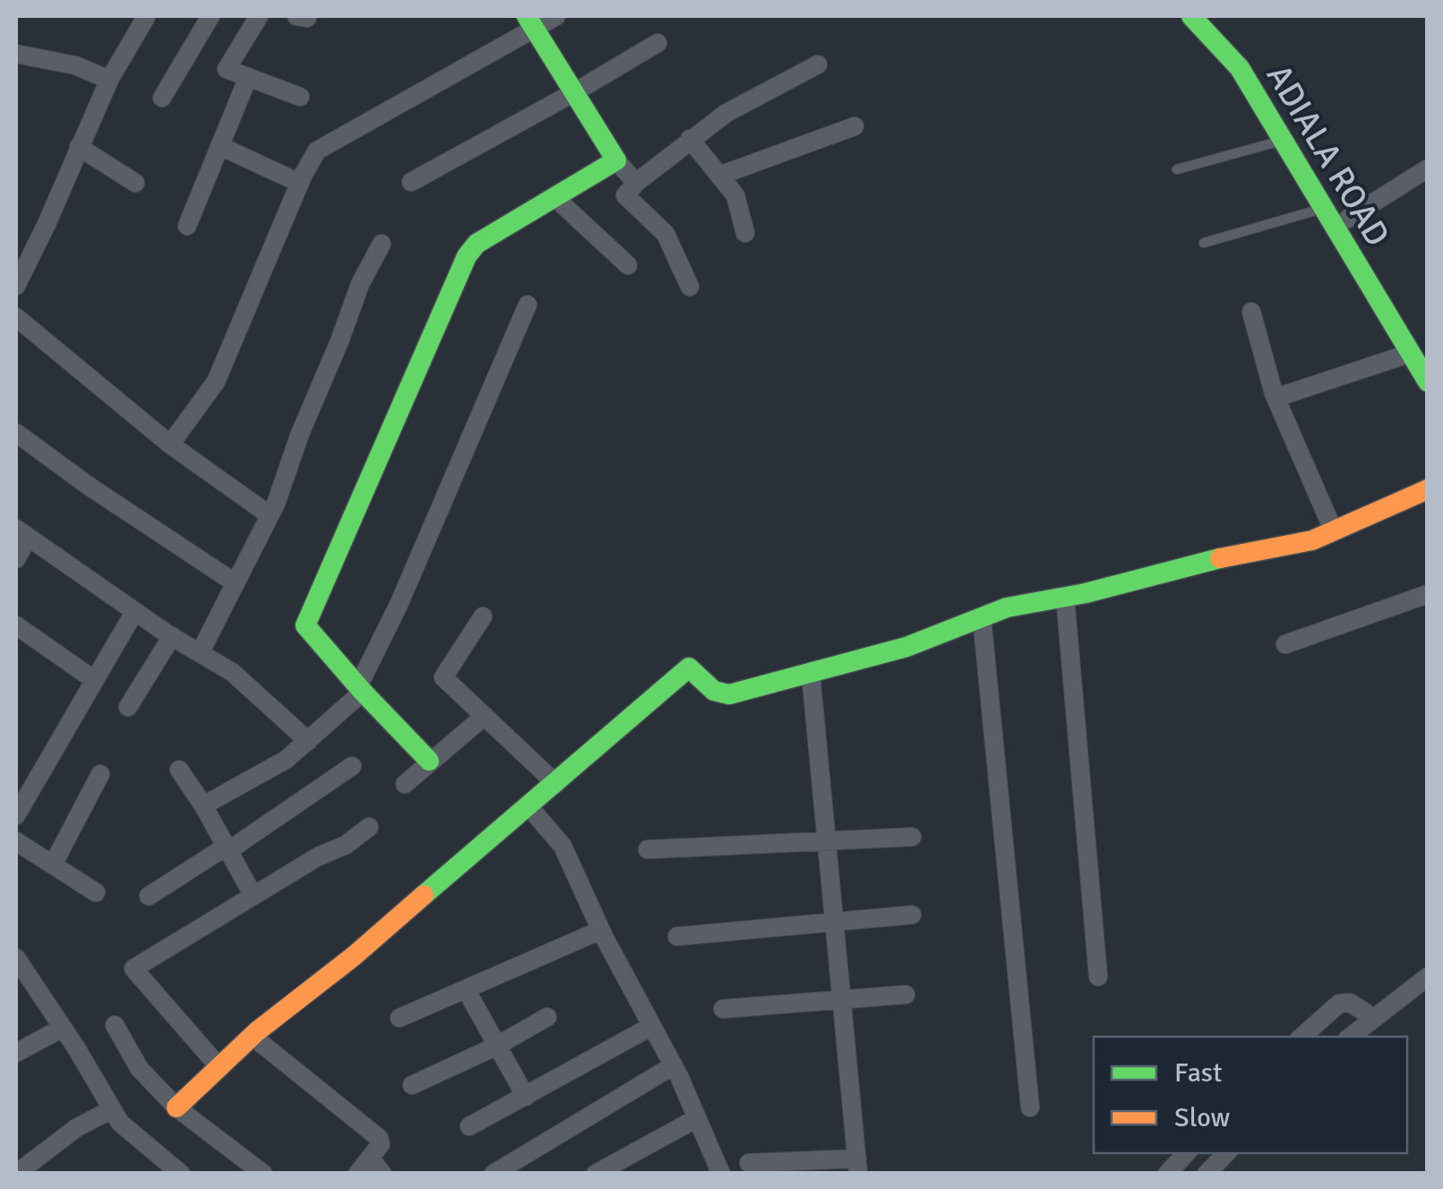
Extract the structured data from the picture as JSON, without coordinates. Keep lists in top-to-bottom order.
{
  "streets": {
    "street": ["ADIALA ROAD"]
  },
  "legend": ["Fast", "Slow"]
}
